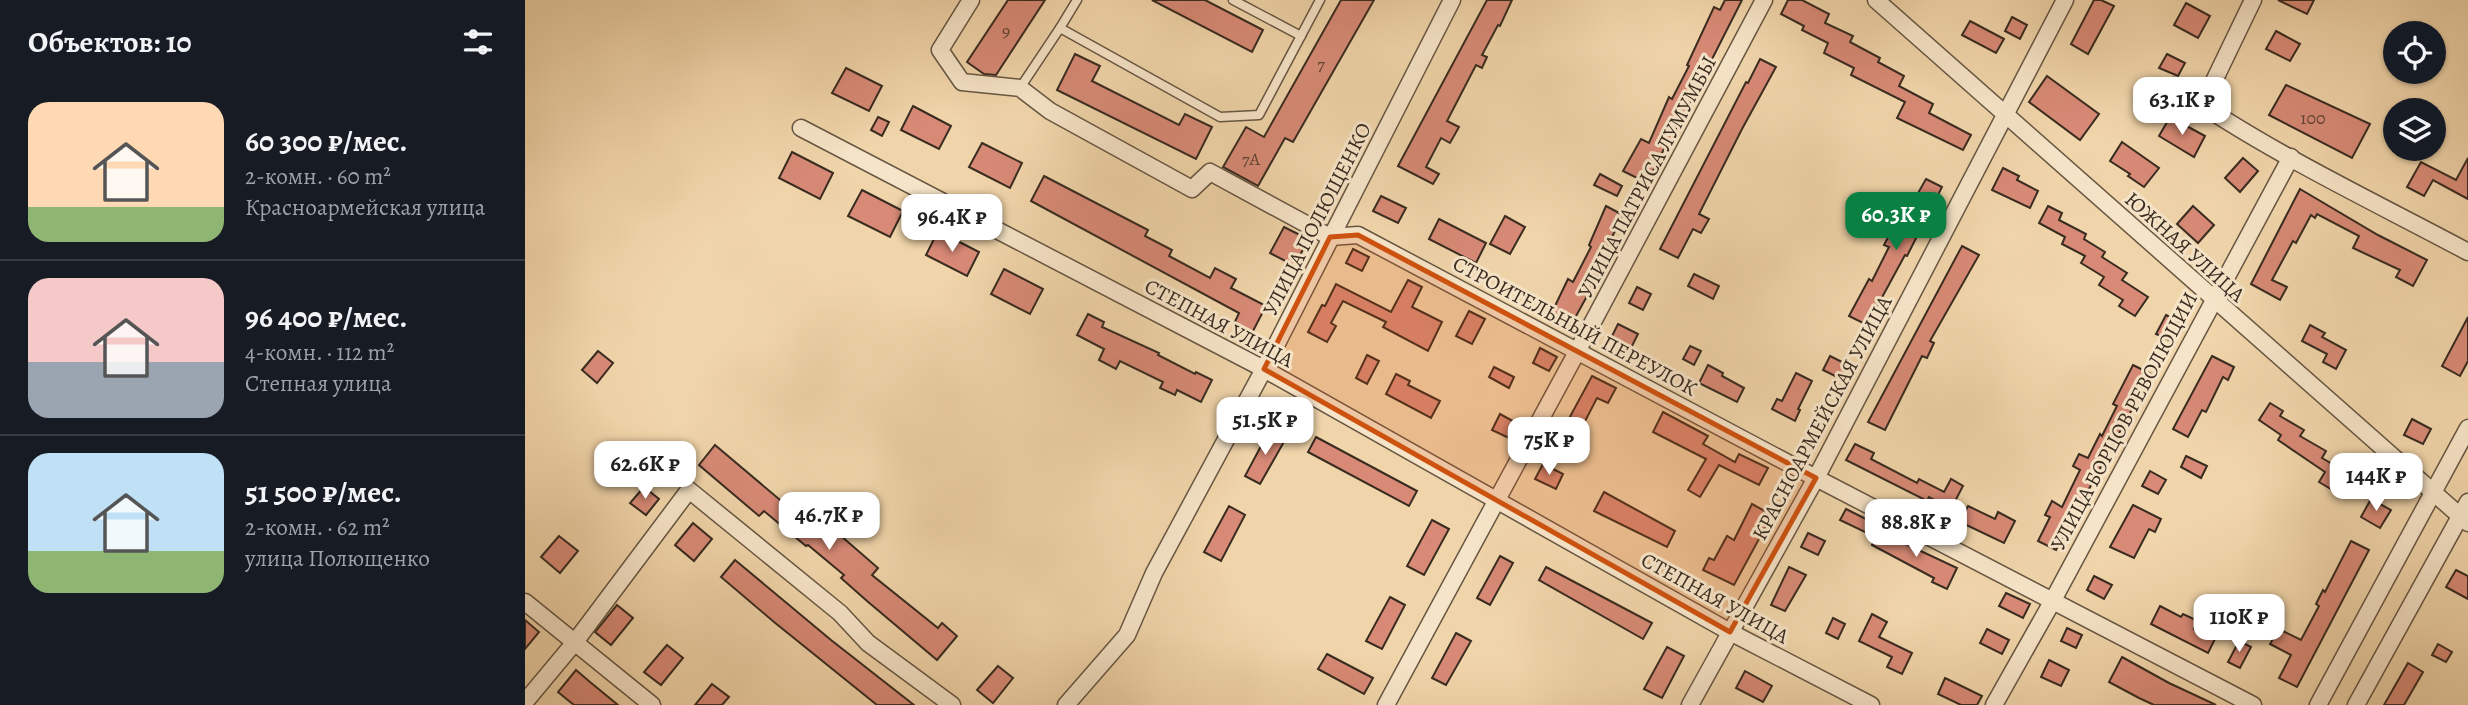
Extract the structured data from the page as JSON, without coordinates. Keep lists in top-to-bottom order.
{
  "streets": {
    "street": [
      "УЛИЦА ПАТРИСА ЛУМУМБЫ",
      "УЛИЦА ПОЛЮЩЕНКО",
      "ЮЖНАЯ УЛИЦА",
      "СТЕПНАЯ УЛИЦА",
      "СТРОИТЕЛЬНЫЙ ПЕРЕУЛОК",
      "КРАСНОАРМЕЙСКАЯ УЛИЦА",
      "УЛИЦА БОРЦОВ РЕВОЛЮЦИИ"
    ]
  },
  "crossings": [
    ["УЛИЦА ПАТРИСА ЛУМУМБЫ", "СТЕПНАЯ УЛИЦА"],
    ["УЛИЦА ПАТРИСА ЛУМУМБЫ", "СТРОИТЕЛЬНЫЙ ПЕРЕУЛОК"],
    ["УЛИЦА ПОЛЮЩЕНКО", "СТЕПНАЯ УЛИЦА"],
    ["УЛИЦА ПОЛЮЩЕНКО", "СТРОИТЕЛЬНЫЙ ПЕРЕУЛОК"],
    ["ЮЖНАЯ УЛИЦА", "КРАСНОАРМЕЙСКАЯ УЛИЦА"],
    ["ЮЖНАЯ УЛИЦА", "УЛИЦА БОРЦОВ РЕВОЛЮЦИИ"],
    ["СТЕПНАЯ УЛИЦА", "КРАСНОАРМЕЙСКАЯ УЛИЦА"],
    ["СТРОИТЕЛЬНЫЙ ПЕРЕУЛОК", "КРАСНОАРМЕЙСКАЯ УЛИЦА"],
    ["СТРОИТЕЛЬНЫЙ ПЕРЕУЛОК", "УЛИЦА БОРЦОВ РЕВОЛЮЦИИ"]
  ],
  "house_numbers": [
    "9",
    "7",
    "100",
    "7А"
  ],
  "page": {
    "heading": "Объектов: 10",
    "price": [
      "63.1K ₽",
      "60.3K ₽",
      "96.4K ₽",
      "51.5K ₽",
      "75K ₽",
      "62.6K ₽",
      "144K ₽",
      "46.7K ₽",
      "88.8K ₽",
      "110K ₽"
    ],
    "list": [
      {
        "name": "60 300 ₽/мес.",
        "note": "2-комн. · 60 m² · Красноармейская улица"
      },
      {
        "name": "96 400 ₽/мес.",
        "note": "4-комн. · 112 m² · Степная улица"
      },
      {
        "name": "51 500 ₽/мес.",
        "note": "2-комн. · 62 m² · улица Полющенко"
      }
    ]
  }
}
